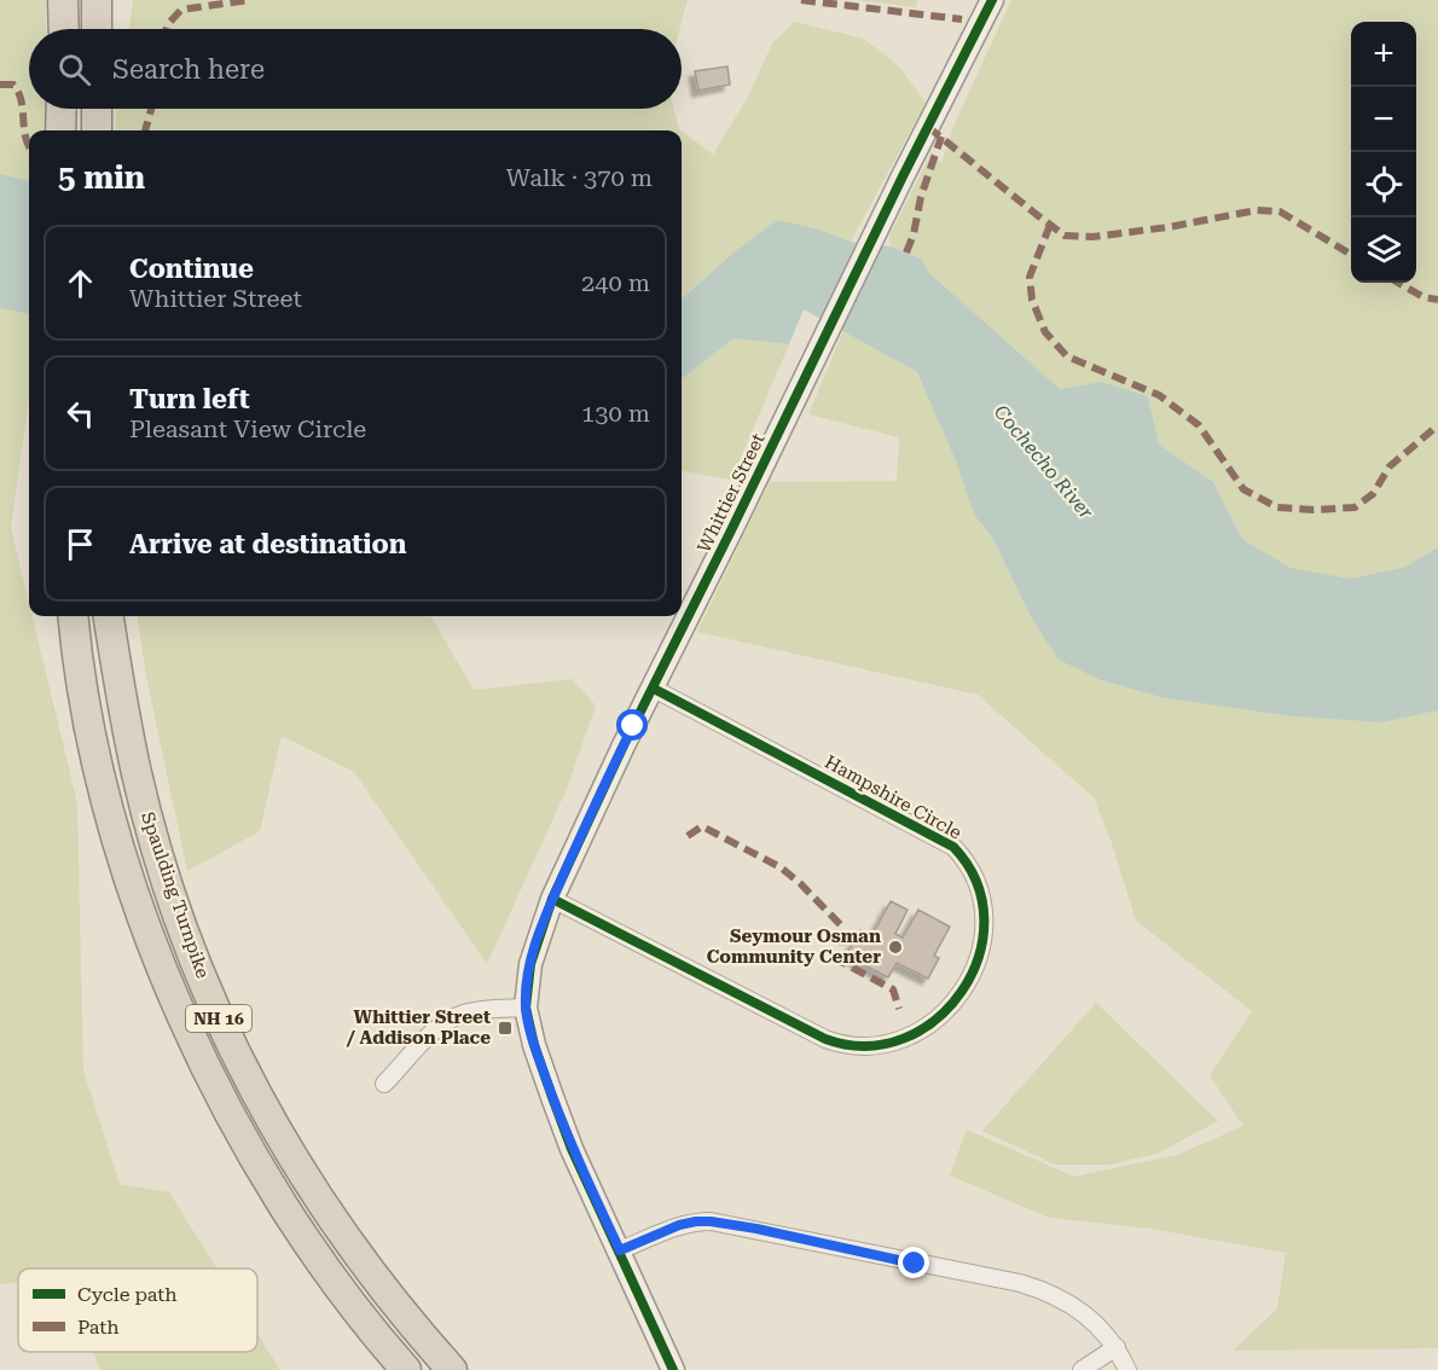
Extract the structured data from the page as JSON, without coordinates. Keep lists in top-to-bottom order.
{
  "streets": {
    "highway": ["Spaulding Turnpike", "NH 16"],
    "street": ["Whittier Street", "Hampshire Circle"]
  },
  "crossings": [
    ["Whittier Street", "Hampshire Circle"]
  ],
  "water": ["Cochecho River"],
  "places": {
    "other": ["Seymour Osman Community Center"],
    "transit": ["Whittier Street / Addison Place"]
  },
  "legend": ["Cycle path", "Path"],
  "page": {
    "map_buttons": ["+", "−"],
    "search": "Search here",
    "heading": ["5 min", "Walk · 370 m"],
    "list": [
      ["Continue", "Whittier Street", "240 m"],
      ["Turn left", "Pleasant View Circle", "130 m"],
      "Arrive at destination"
    ]
  }
}
